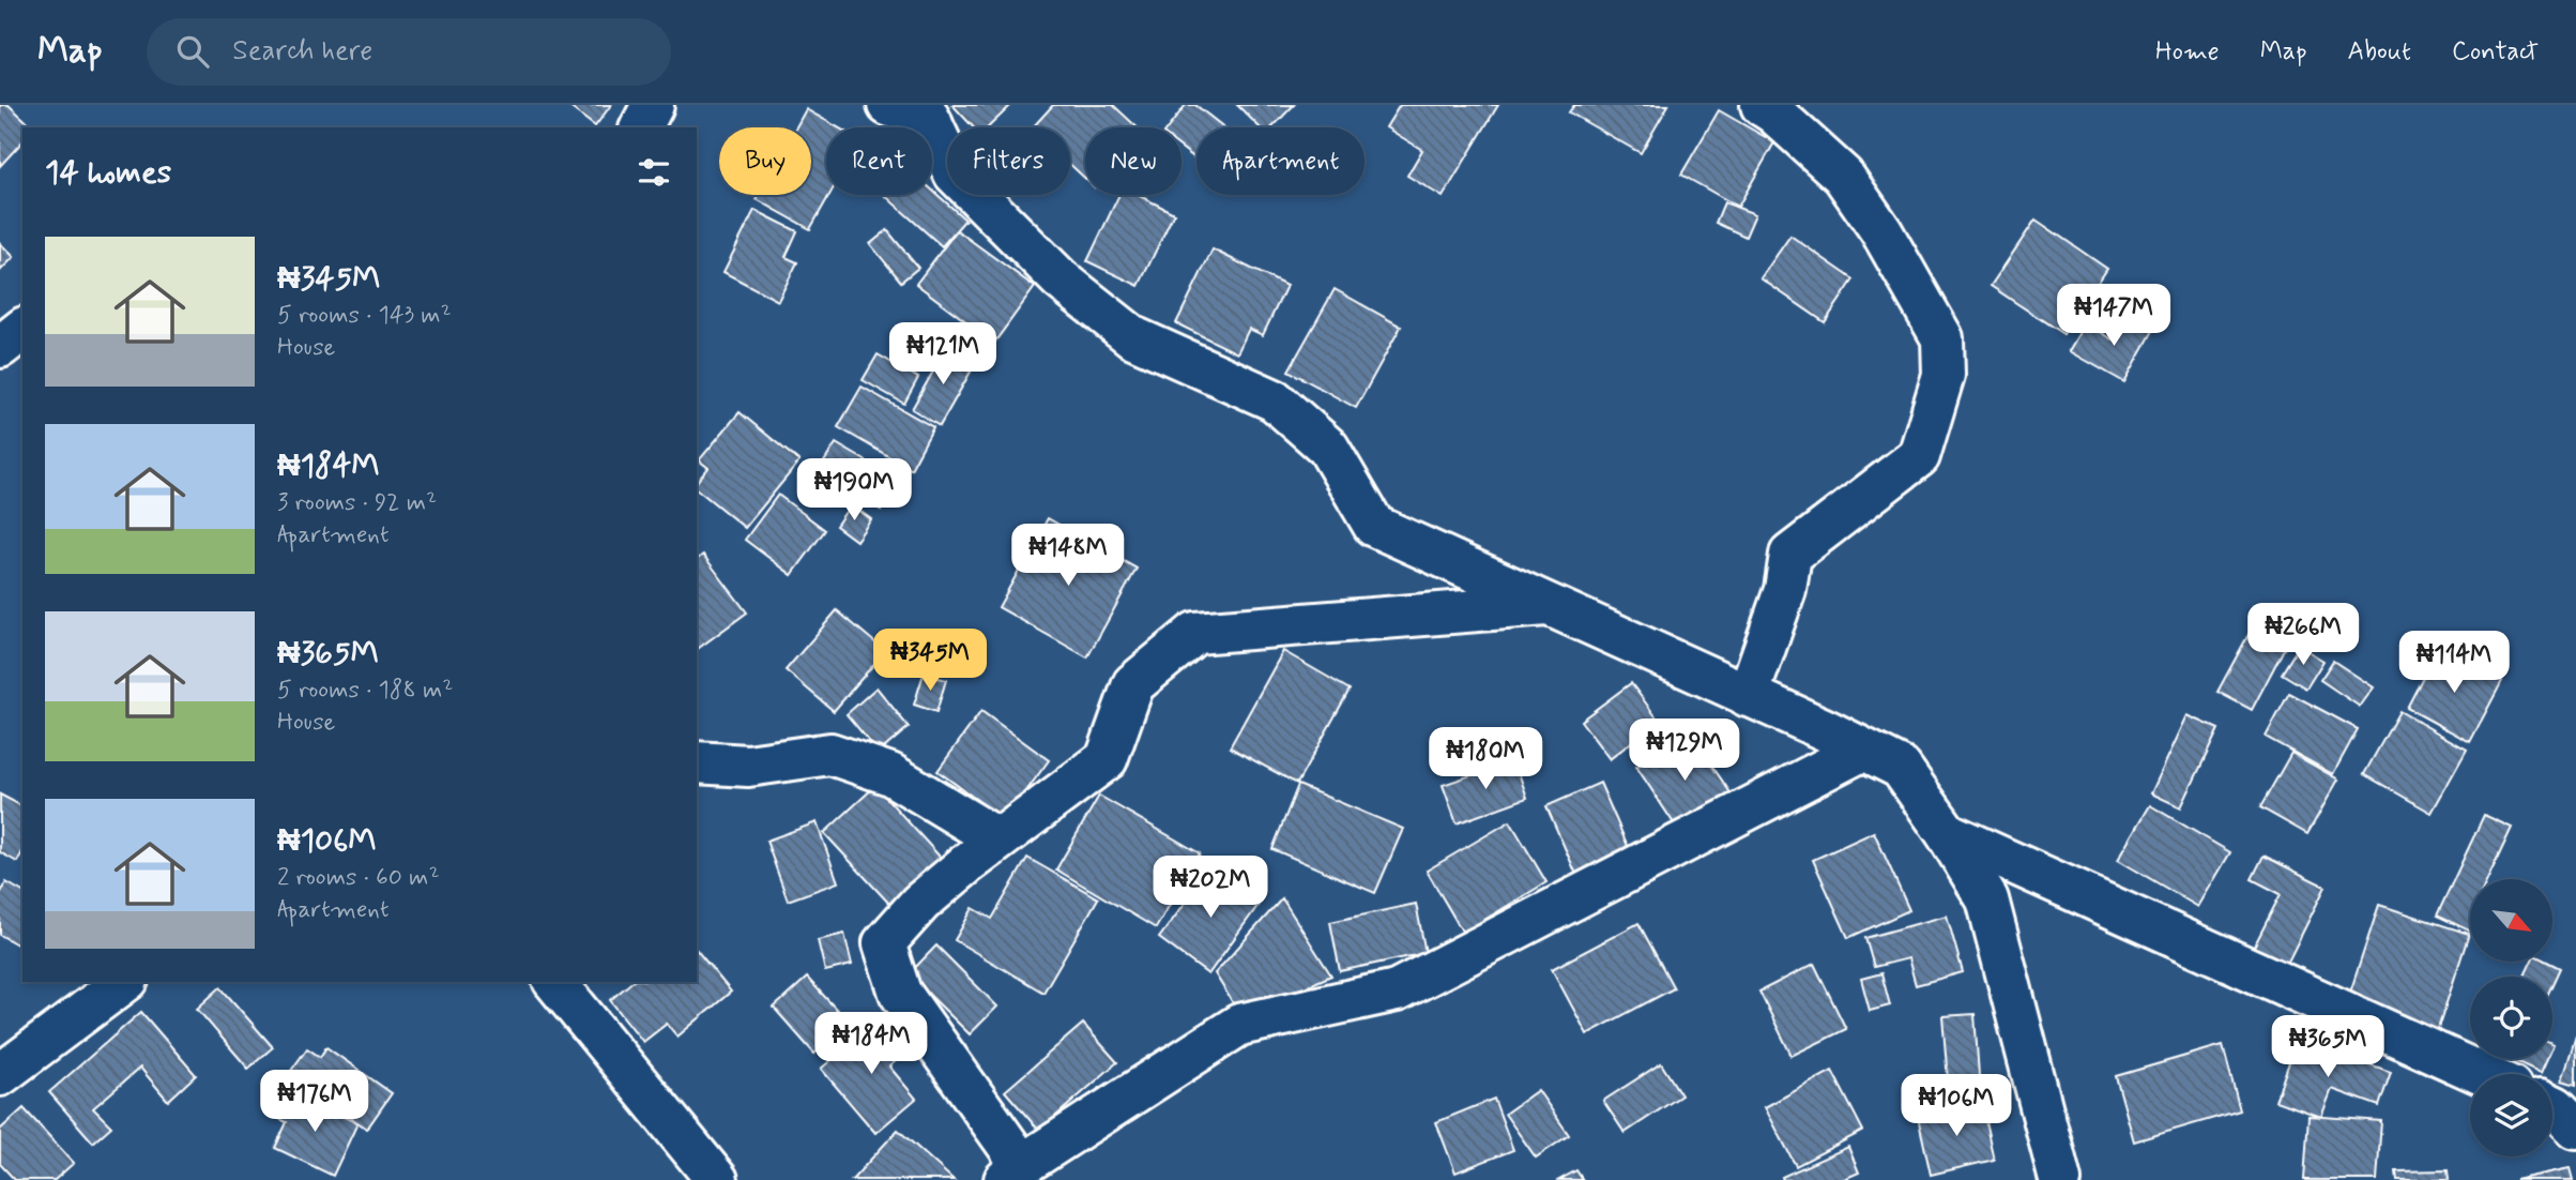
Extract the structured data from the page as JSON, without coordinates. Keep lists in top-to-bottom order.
{
  "north": "bottom right",
  "page": {
    "header": "Map",
    "search": "Search here",
    "nav": [
      "Home",
      "Map",
      "About",
      "Contact"
    ],
    "chip": [
      "Buy",
      "Rent",
      "Filters",
      "New",
      "Apartment"
    ],
    "heading": "14 homes",
    "list": [
      {
        "name": "₦345M",
        "note": "5 rooms · 143 m² · House"
      },
      {
        "name": "₦184M",
        "note": "3 rooms · 92 m² · Apartment"
      },
      {
        "name": "₦365M",
        "note": "5 rooms · 188 m² · House"
      },
      {
        "name": "₦106M",
        "note": "2 rooms · 60 m² · Apartment"
      }
    ],
    "price": [
      "₦147M",
      "₦121M",
      "₦190M",
      "₦148M",
      "₦266M",
      "₦345M",
      "₦114M",
      "₦129M",
      "₦180M",
      "₦202M",
      "₦184M",
      "₦365M",
      "₦176M",
      "₦106M"
    ]
  }
}
